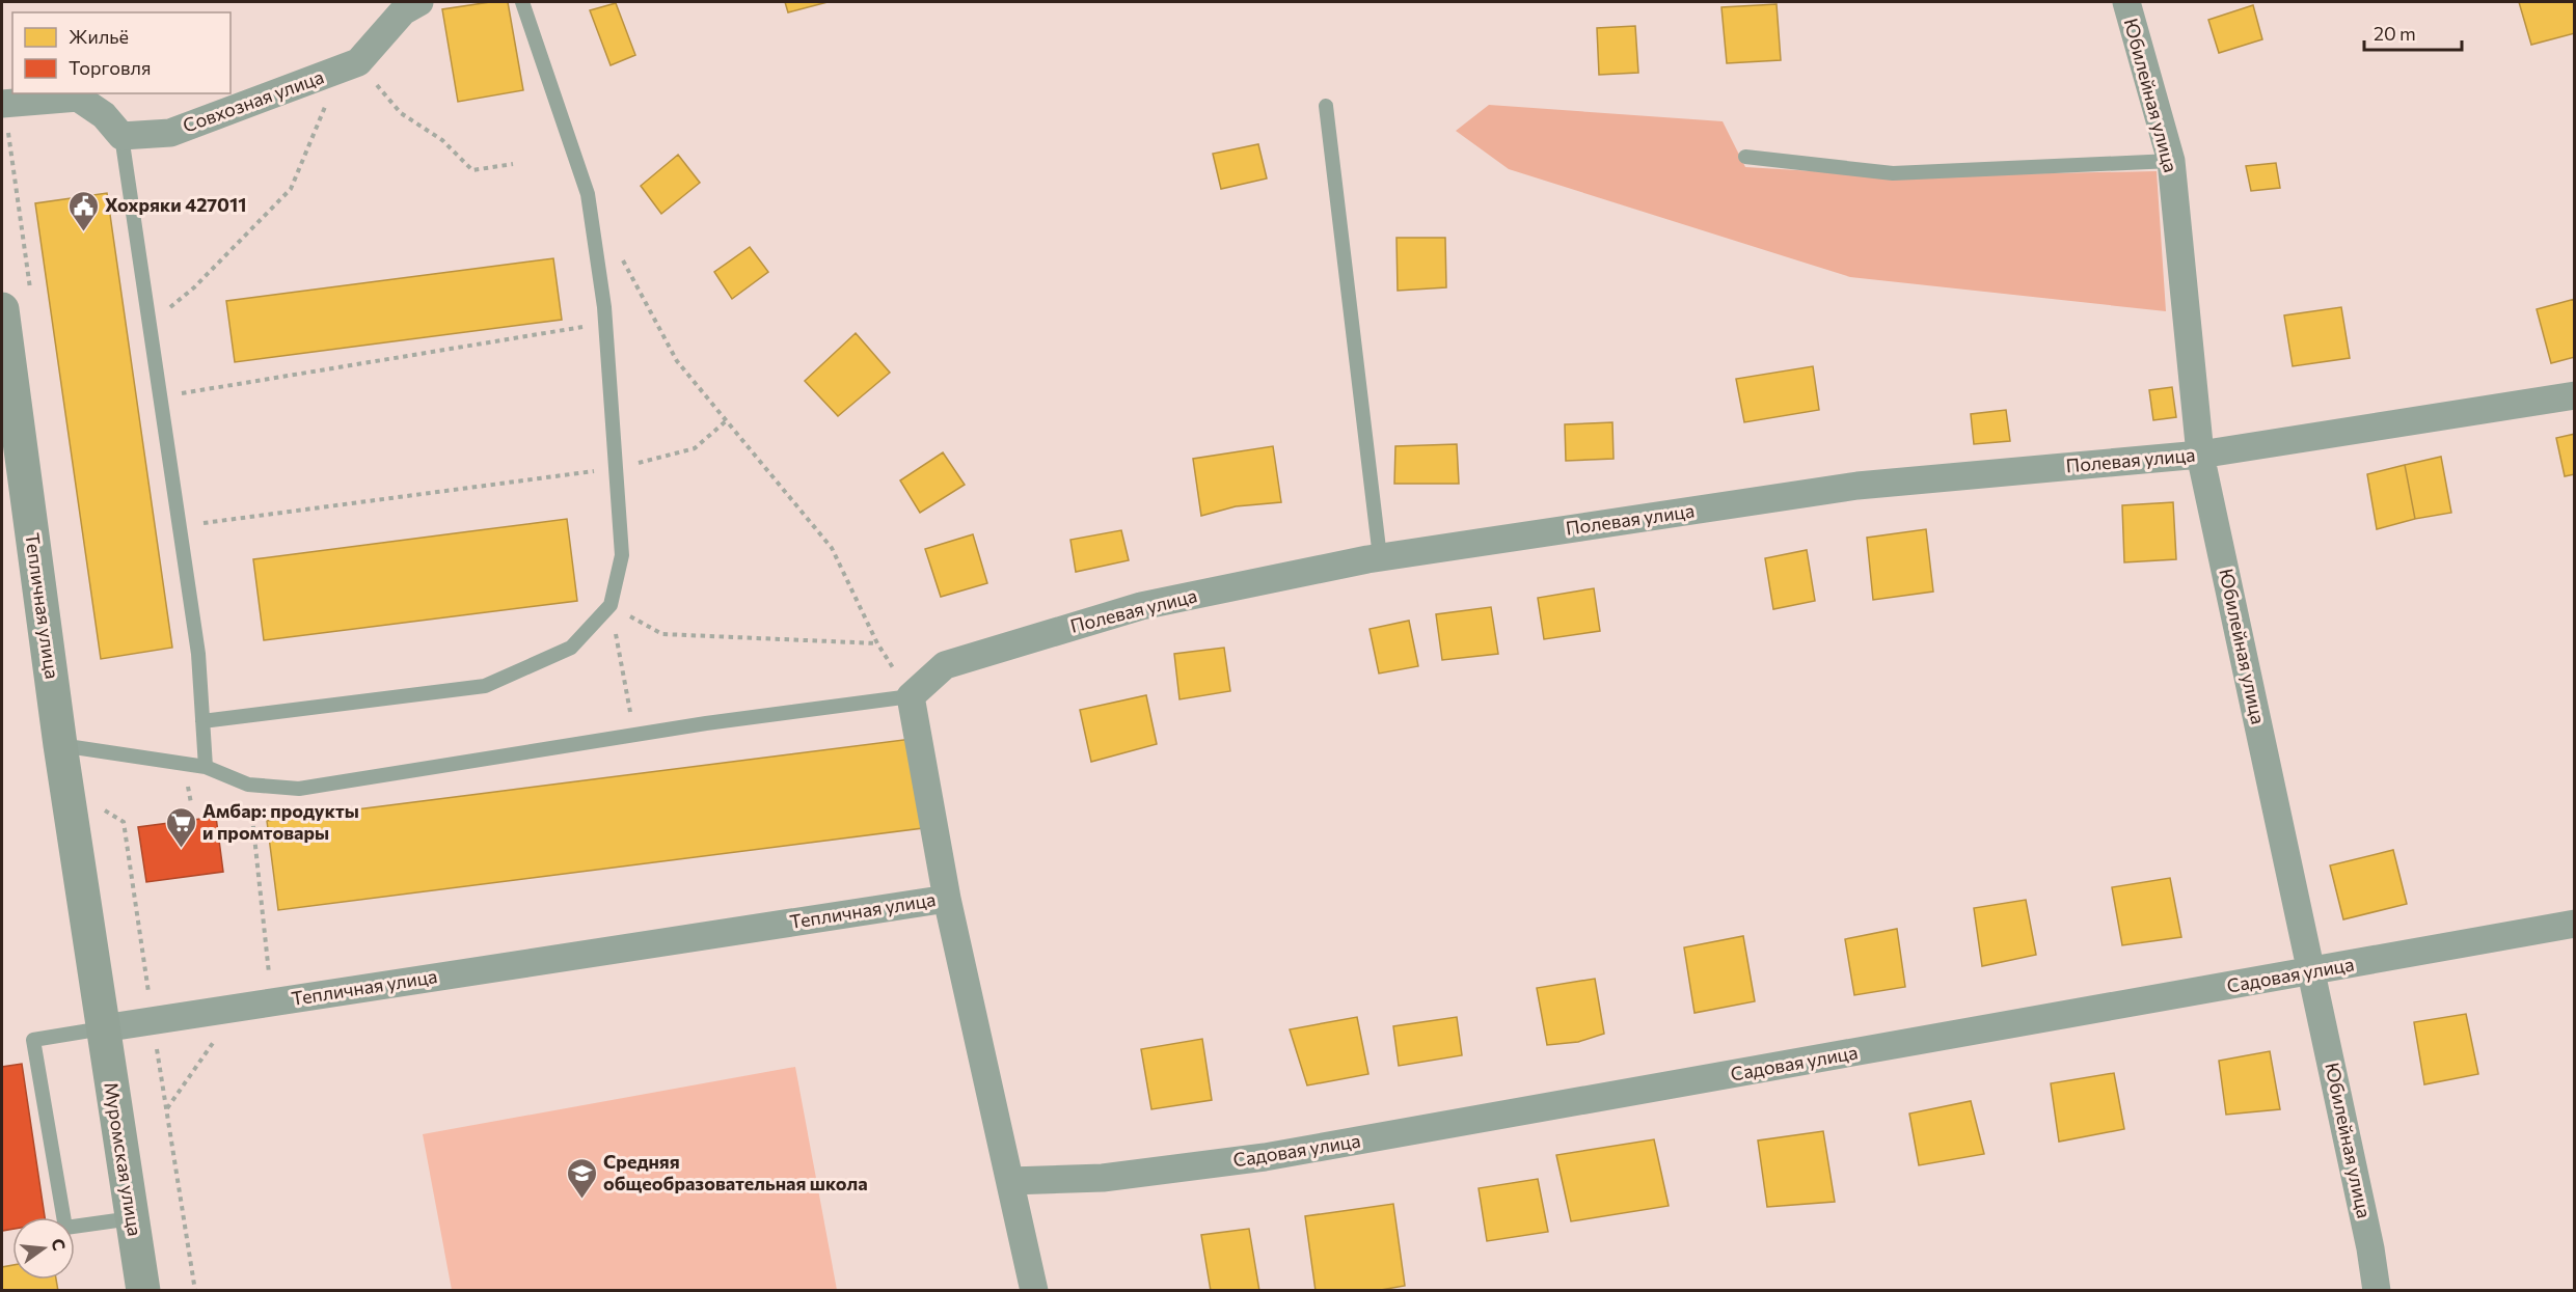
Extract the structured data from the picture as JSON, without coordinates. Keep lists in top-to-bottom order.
{
  "streets": {
    "street": [
      "Юбилейная улица",
      "Совхозная улица",
      "Полевая улица",
      "Тепличная улица",
      "Садовая улица",
      "Муромская улица"
    ]
  },
  "crossings": [
    ["Юбилейная улица", "Полевая улица"],
    ["Юбилейная улица", "Садовая улица"],
    ["Тепличная улица", "Садовая улица"],
    ["Тепличная улица", "Муромская улица"]
  ],
  "places": {
    "public building": ["Хохряки 427011"],
    "supermarket": ["Амбар: продукты и промтовары"],
    "school or university": ["Средняя общеобразовательная школа"]
  },
  "legend": ["Жильё", "Торговля"],
  "scale_bar": "20 m",
  "north": "right"
}
